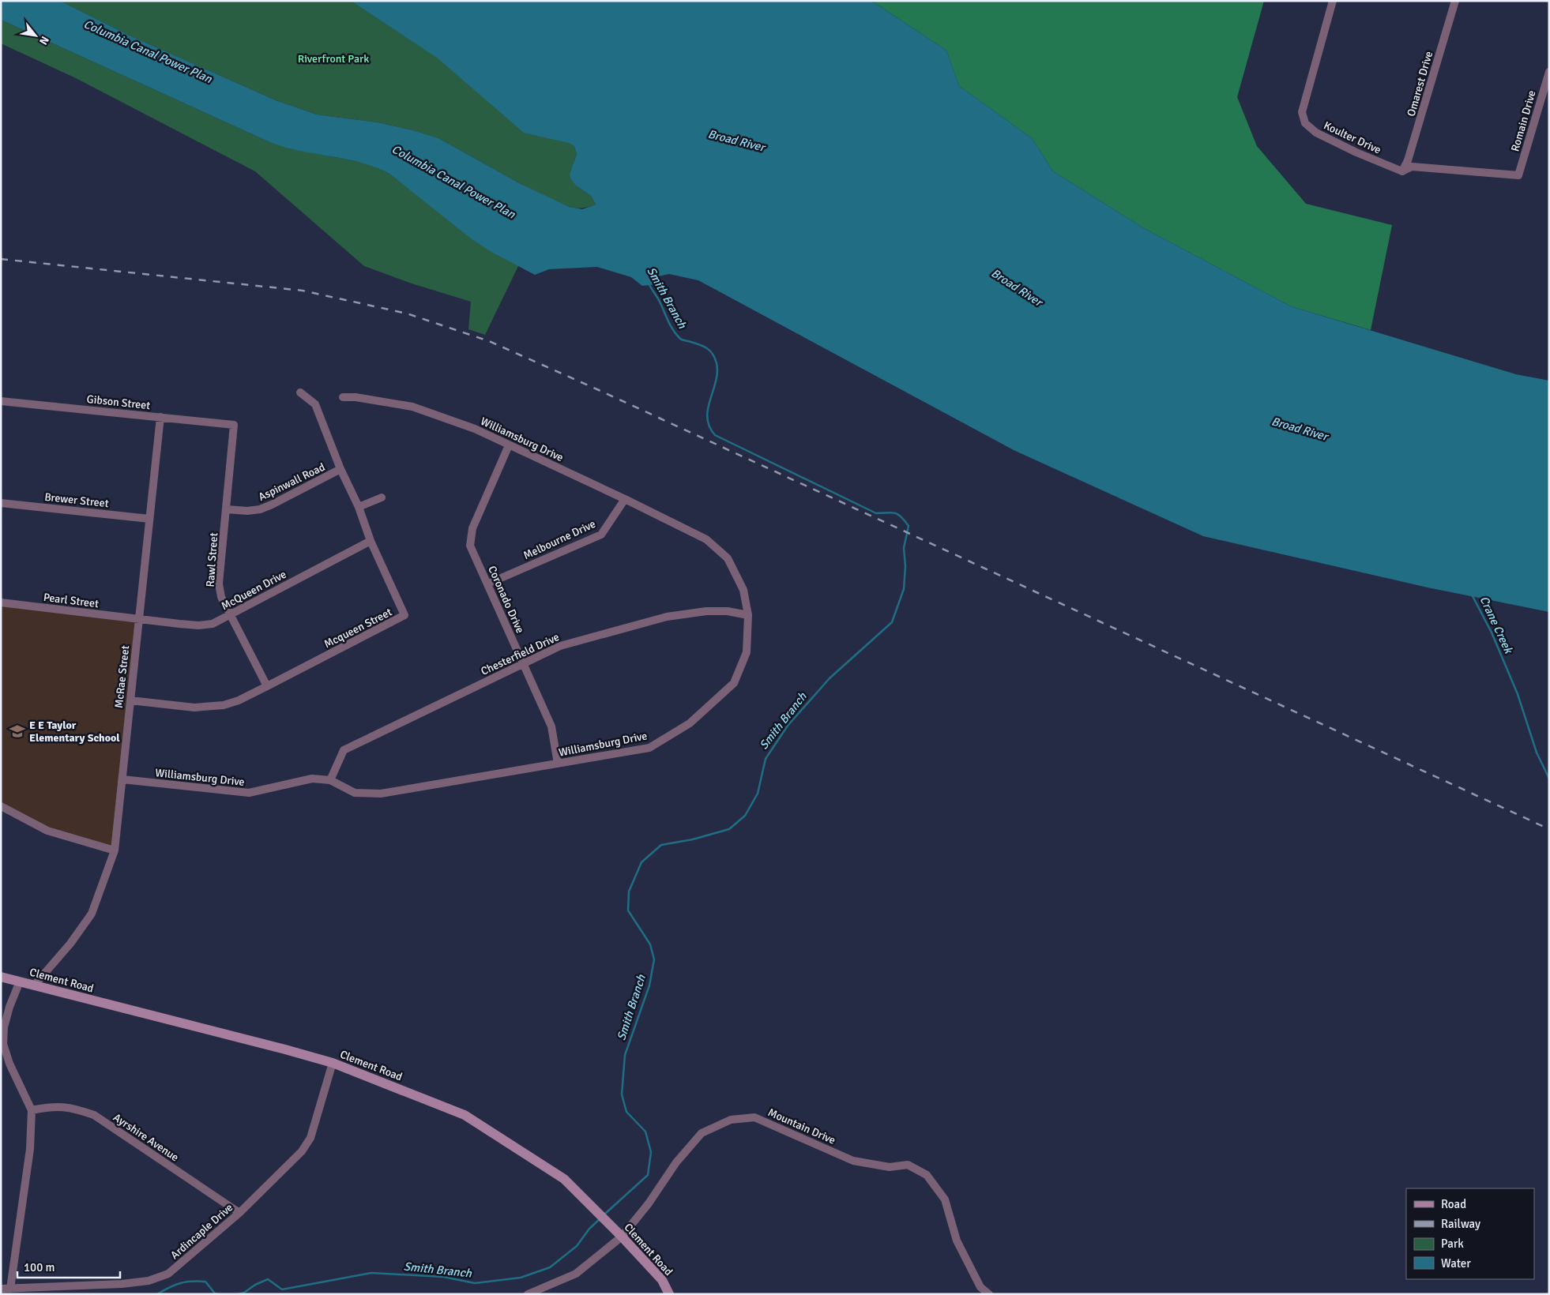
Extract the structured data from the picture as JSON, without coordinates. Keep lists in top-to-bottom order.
{
  "streets": {
    "street": [
      "Omarest Drive",
      "Romain Drive",
      "Koulter Drive",
      "Gibson Street",
      "Williamsburg Drive",
      "Aspinwall Road",
      "Brewer Street",
      "Melbourne Drive",
      "Rawl Street",
      "McQueen Drive",
      "Coronado Drive",
      "Pearl Street",
      "Mcqueen Street",
      "Chesterfield Drive",
      "McRae Street",
      "Clement Road",
      "Mountain Drive",
      "Ayrshire Avenue",
      "Ardincaple Drive"
    ]
  },
  "crossings": [
    ["Omarest Drive", "Romain Drive"],
    ["Omarest Drive", "Koulter Drive"],
    ["Romain Drive", "Koulter Drive"],
    ["Gibson Street", "Rawl Street"],
    ["Gibson Street", "McRae Street"],
    ["Williamsburg Drive", "Melbourne Drive"],
    ["Williamsburg Drive", "Coronado Drive"],
    ["Williamsburg Drive", "Chesterfield Drive"],
    ["Williamsburg Drive", "McRae Street"],
    ["Aspinwall Road", "Rawl Street"],
    ["Aspinwall Road", "Mcqueen Street"],
    ["Brewer Street", "McRae Street"],
    ["Melbourne Drive", "Coronado Drive"],
    ["Rawl Street", "McQueen Drive"],
    ["Rawl Street", "Mcqueen Street"],
    ["McQueen Drive", "Pearl Street"],
    ["McQueen Drive", "Mcqueen Street"],
    ["McQueen Drive", "McRae Street"],
    ["Coronado Drive", "Chesterfield Drive"],
    ["Pearl Street", "McRae Street"],
    ["Mcqueen Street", "McRae Street"],
    ["McRae Street", "Clement Road"],
    ["Clement Road", "Mountain Drive"],
    ["Clement Road", "Ardincaple Drive"],
    ["Ayrshire Avenue", "Ardincaple Drive"]
  ],
  "water": [
    "Columbia Canal Power Plan",
    "Broad River",
    "Smith Branch",
    "Crane Creek"
  ],
  "parks": ["Riverfront Park"],
  "places": {
    "school or university": ["E E Taylor Elementary School"]
  },
  "legend": [
    "Road",
    "Railway",
    "Park",
    "Water"
  ],
  "scale_bar": "100 m",
  "north": "bottom right"
}
